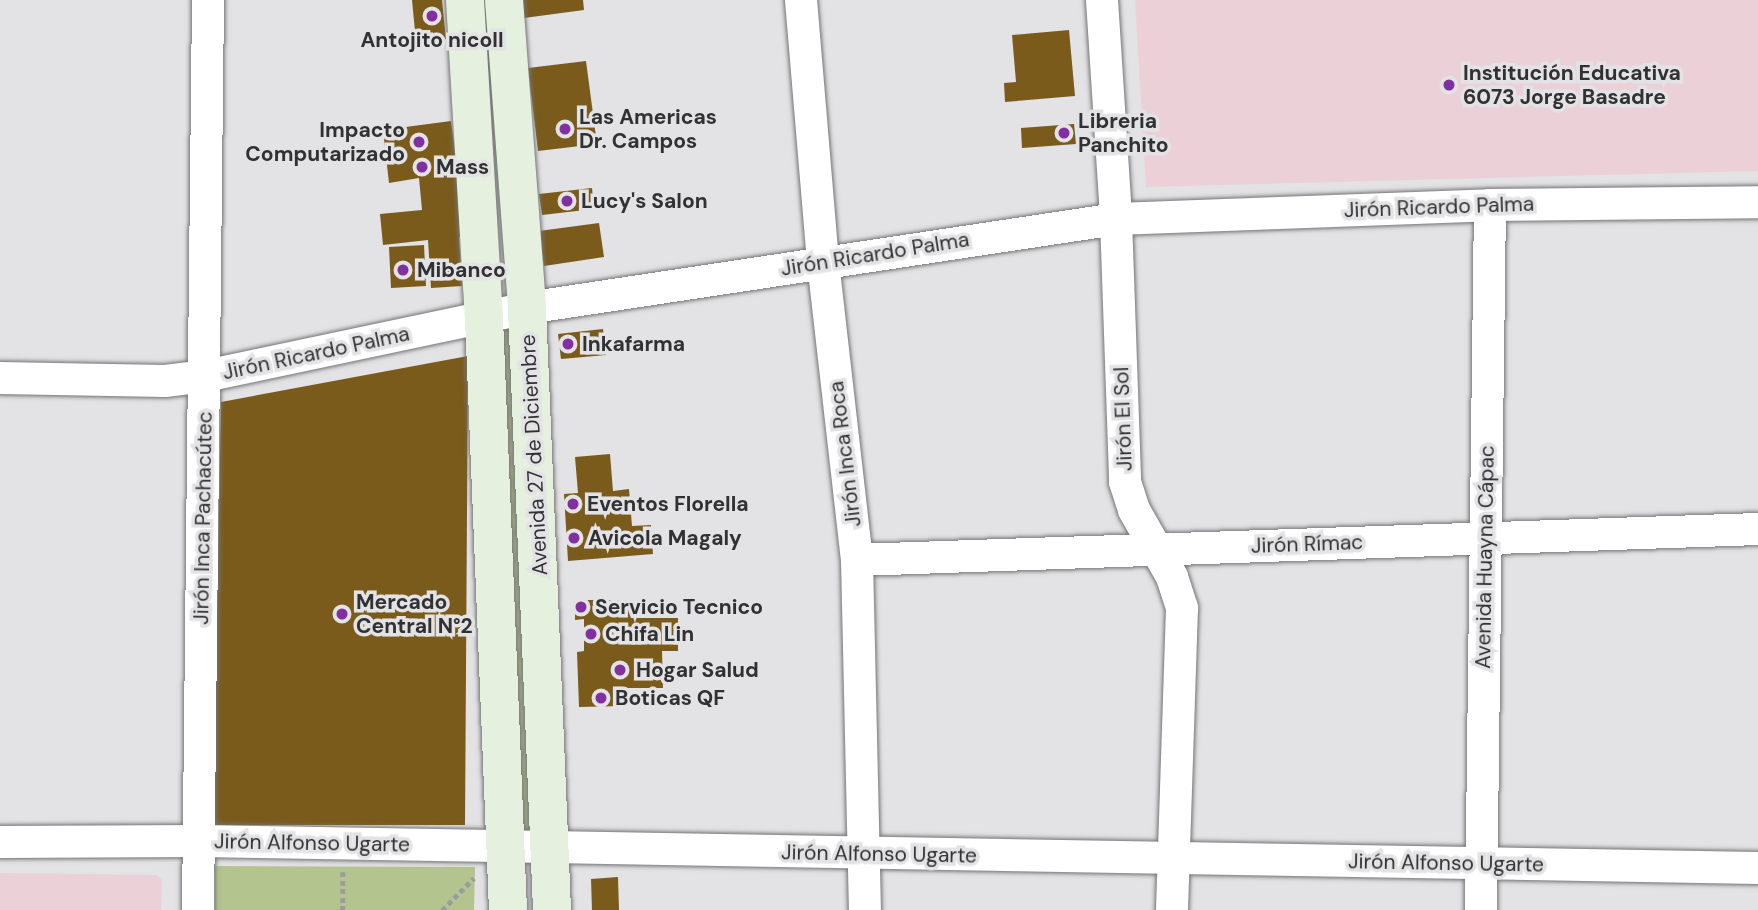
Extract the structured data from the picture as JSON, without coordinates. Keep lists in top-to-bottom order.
{
  "streets": {
    "street": [
      "Jirón Ricardo Palma",
      "Jirón El Sol",
      "Jirón Inca Roca",
      "Avenida 27 de Diciembre",
      "Jirón Inca Pachacútec",
      "Jirón Rímac",
      "Avenida Huayna Cápac",
      "Jirón Alfonso Ugarte"
    ]
  },
  "crossings": [
    ["Jirón Ricardo Palma", "Jirón El Sol"],
    ["Jirón Ricardo Palma", "Jirón Inca Roca"],
    ["Jirón Ricardo Palma", "Avenida 27 de Diciembre"],
    ["Jirón Ricardo Palma", "Jirón Inca Pachacútec"],
    ["Jirón Ricardo Palma", "Avenida Huayna Cápac"],
    ["Jirón El Sol", "Jirón Rímac"],
    ["Jirón El Sol", "Jirón Alfonso Ugarte"],
    ["Jirón Inca Roca", "Jirón Rímac"],
    ["Jirón Inca Roca", "Jirón Alfonso Ugarte"],
    ["Avenida 27 de Diciembre", "Jirón Alfonso Ugarte"],
    ["Jirón Inca Pachacútec", "Jirón Alfonso Ugarte"],
    ["Jirón Rímac", "Avenida Huayna Cápac"],
    ["Avenida Huayna Cápac", "Jirón Alfonso Ugarte"]
  ],
  "places": [
    "Antojito nicoll",
    "Institución Educativa 6073 Jorge Basadre",
    "Las Americas Dr. Campos",
    "Libreria Panchito",
    "Impacto Computarizado",
    "Mass",
    "Lucy's Salon",
    "Mibanco",
    "Inkafarma",
    "Eventos Florella",
    "Avicola Magaly",
    "Servicio Tecnico",
    "Mercado Central N°2",
    "Chifa Lin",
    "Hogar Salud",
    "Boticas QF"
  ]
}
